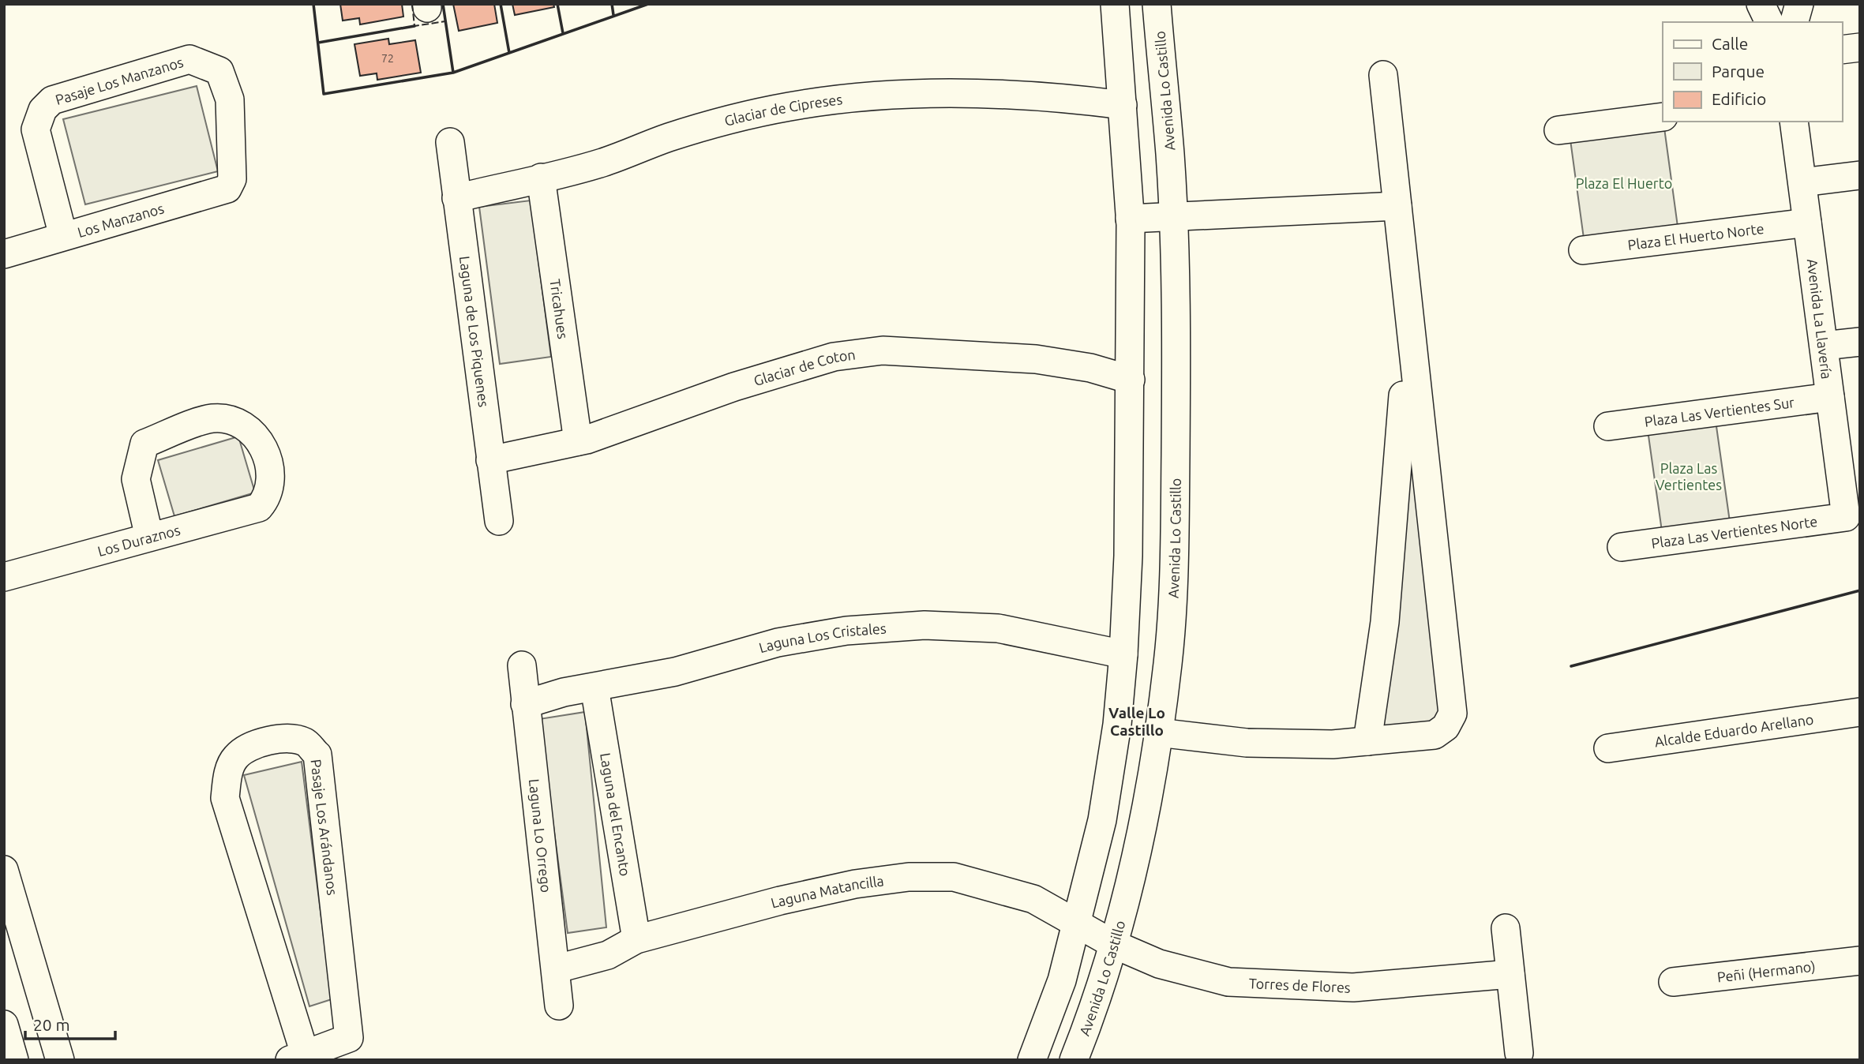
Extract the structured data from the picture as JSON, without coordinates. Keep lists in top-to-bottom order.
{
  "streets": {
    "street": [
      "Pasaje Los Manzanos",
      "Avenida Lo Castillo",
      "Glaciar de Cipreses",
      "Los Manzanos",
      "Plaza El Huerto Norte",
      "Tricahues",
      "Avenida La Llavería",
      "Laguna de Los Piquenes",
      "Glaciar de Coton",
      "Plaza Las Vertientes Sur",
      "Plaza Las Vertientes Norte",
      "Los Duraznos",
      "Laguna Los Cristales",
      "Alcalde Eduardo Arellano",
      "Laguna del Encanto",
      "Pasaje Los Arándanos",
      "Laguna Lo Orrego",
      "Laguna Matancilla",
      "Peñi (Hermano)",
      "Torres de Flores"
    ]
  },
  "crossings": [
    ["Pasaje Los Manzanos", "Los Manzanos"],
    ["Avenida Lo Castillo", "Glaciar de Cipreses"],
    ["Avenida Lo Castillo", "Glaciar de Coton"],
    ["Avenida Lo Castillo", "Laguna Los Cristales"],
    ["Avenida Lo Castillo", "Laguna Matancilla"],
    ["Avenida Lo Castillo", "Torres de Flores"],
    ["Glaciar de Cipreses", "Tricahues"],
    ["Glaciar de Cipreses", "Laguna de Los Piquenes"],
    ["Plaza El Huerto Norte", "Avenida La Llavería"],
    ["Tricahues", "Glaciar de Coton"],
    ["Avenida La Llavería", "Plaza Las Vertientes Sur"],
    ["Avenida La Llavería", "Plaza Las Vertientes Norte"],
    ["Laguna de Los Piquenes", "Glaciar de Coton"],
    ["Laguna Los Cristales", "Laguna del Encanto"],
    ["Laguna Los Cristales", "Laguna Lo Orrego"],
    ["Laguna del Encanto", "Laguna Matancilla"],
    ["Laguna Lo Orrego", "Laguna Matancilla"],
    ["Laguna Matancilla", "Torres de Flores"]
  ],
  "districts": ["Valle Lo Castillo"],
  "parks": ["Plaza El Huerto", "Plaza Las Vertientes"],
  "house_numbers": ["72"],
  "legend": ["Calle", "Parque", "Edificio"],
  "scale_bar": "20 m"
}
